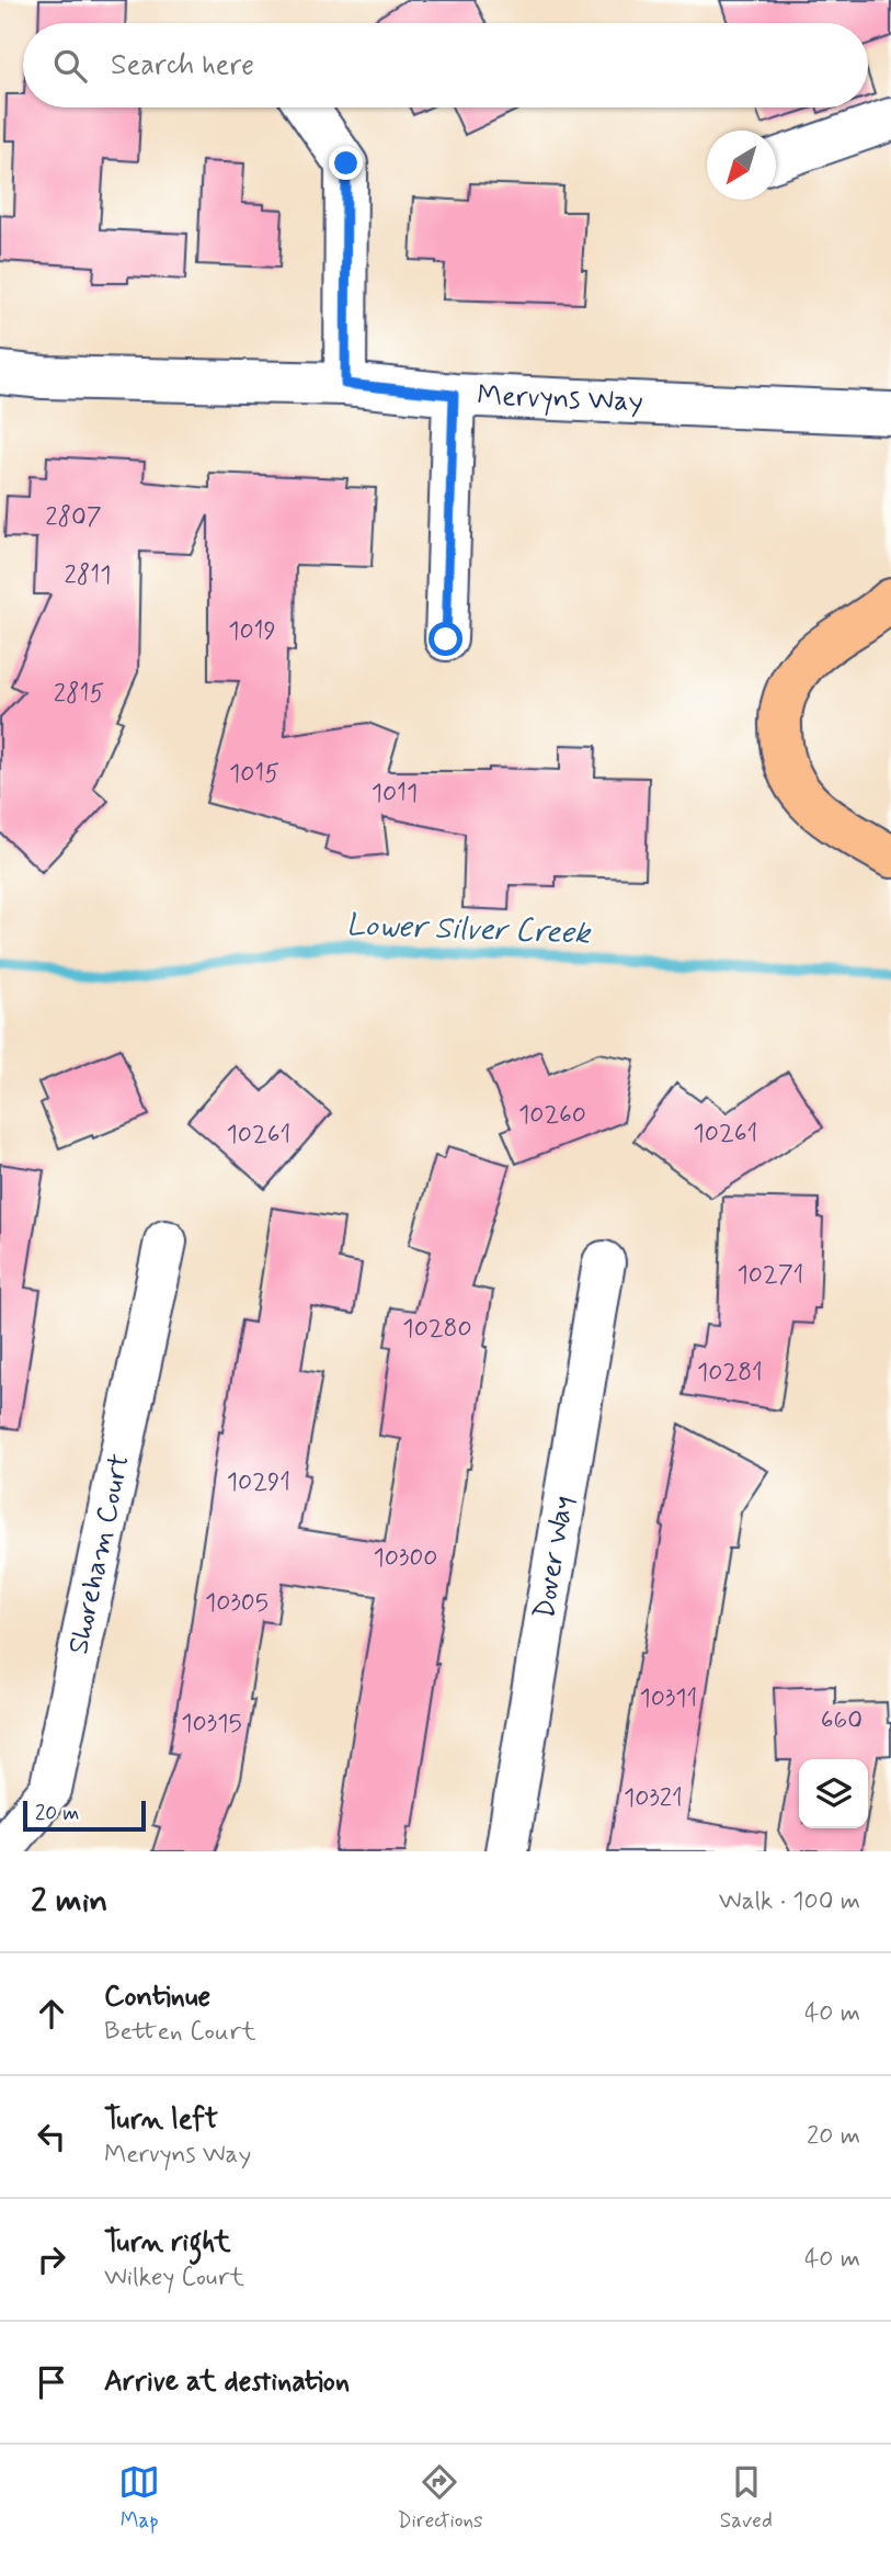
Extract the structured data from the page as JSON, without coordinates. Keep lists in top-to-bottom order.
{
  "streets": {
    "street": ["Mervyns Way", "Shoreham Court", "Dover Way"]
  },
  "water": ["Lower Silver Creek"],
  "house_numbers": [
    "2807",
    "2811",
    "1019",
    "2815",
    "1015",
    "1011",
    "10260",
    "10261",
    "10261",
    "10271",
    "10280",
    "10281",
    "10291",
    "10300",
    "10305",
    "10311",
    "660",
    "10315",
    "10321"
  ],
  "scale_bar": "20 m",
  "north": "bottom left",
  "page": {
    "search": "Search here",
    "scale": "20 m",
    "heading": ["2 min", "Walk · 100 m"],
    "list": [
      ["Continue", "Betten Court", "40 m"],
      ["Turn left", "Mervyns Way", "20 m"],
      ["Turn right", "Wilkey Court", "40 m"],
      "Arrive at destination"
    ],
    "nav": ["Map", "Directions", "Saved"]
  }
}
